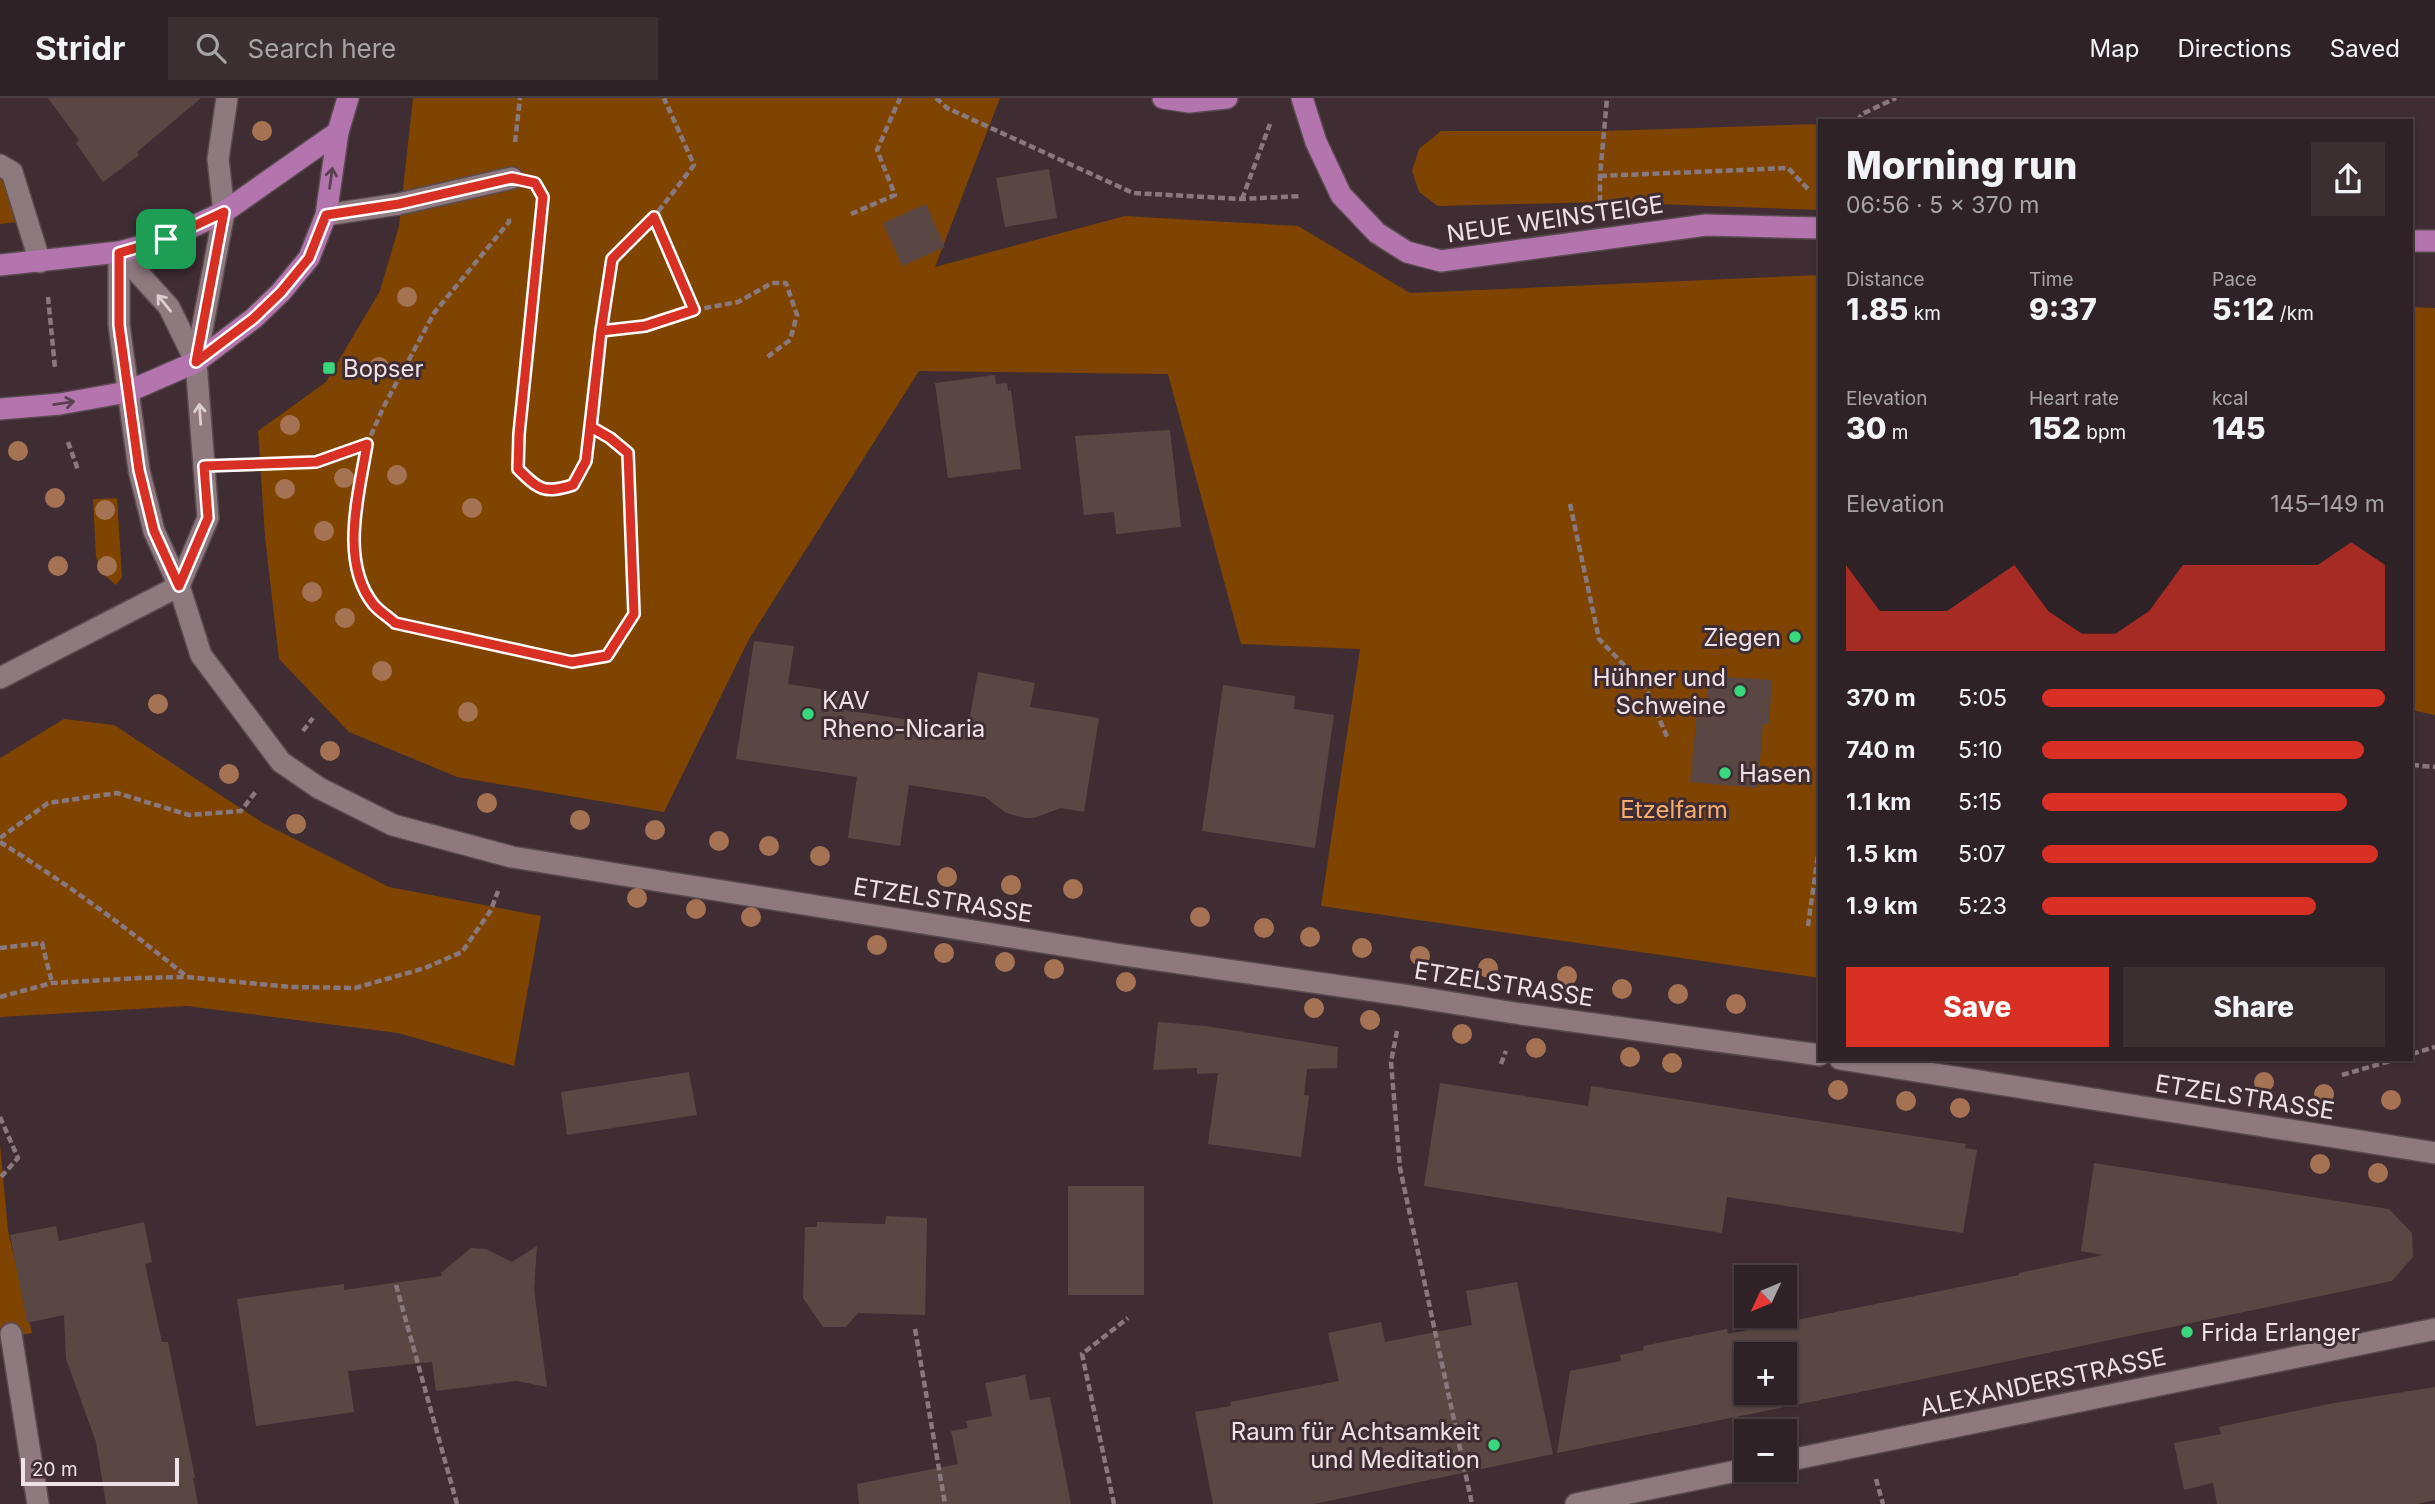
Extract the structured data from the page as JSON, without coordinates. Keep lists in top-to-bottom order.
{
  "streets": {
    "main road": ["NEUE WEINSTEIGE"],
    "street": ["ETZELSTRASSE", "ALEXANDERSTRASSE"]
  },
  "parks": ["Etzelfarm"],
  "places": {
    "transit": ["Bopser"],
    "other": [
      "Ziegen",
      "Hühner und Schweine",
      "KAV Rheno-Nicaria",
      "Hasen",
      "Frida Erlanger",
      "Raum für Achtsamkeit und Meditation"
    ]
  },
  "scale_bar": "20 m",
  "north": "bottom left",
  "page": {
    "header": "Stridr",
    "search": "Search here",
    "nav": ["Map", "Directions", "Saved"],
    "heading": ["Morning run", "06:56 · 5 × 370 m"],
    "stats": [
      ["Distance", "1.85 km"],
      ["Time", "9:37"],
      ["Pace", "5:12 /km"],
      ["Elevation", "30 m"],
      ["Heart rate", "152 bpm"],
      ["kcal", "145"]
    ],
    "chart": ["Elevation", "145–149 m"],
    "list": [
      {
        "name": "370 m",
        "note": "5:05"
      },
      {
        "name": "740 m",
        "note": "5:10"
      },
      {
        "name": "1.1 km",
        "note": "5:15"
      },
      {
        "name": "1.5 km",
        "note": "5:07"
      },
      {
        "name": "1.9 km",
        "note": "5:23"
      }
    ],
    "buttons": ["Save", "Share"],
    "map_buttons": ["+", "−"],
    "scale": "20 m"
  }
}
